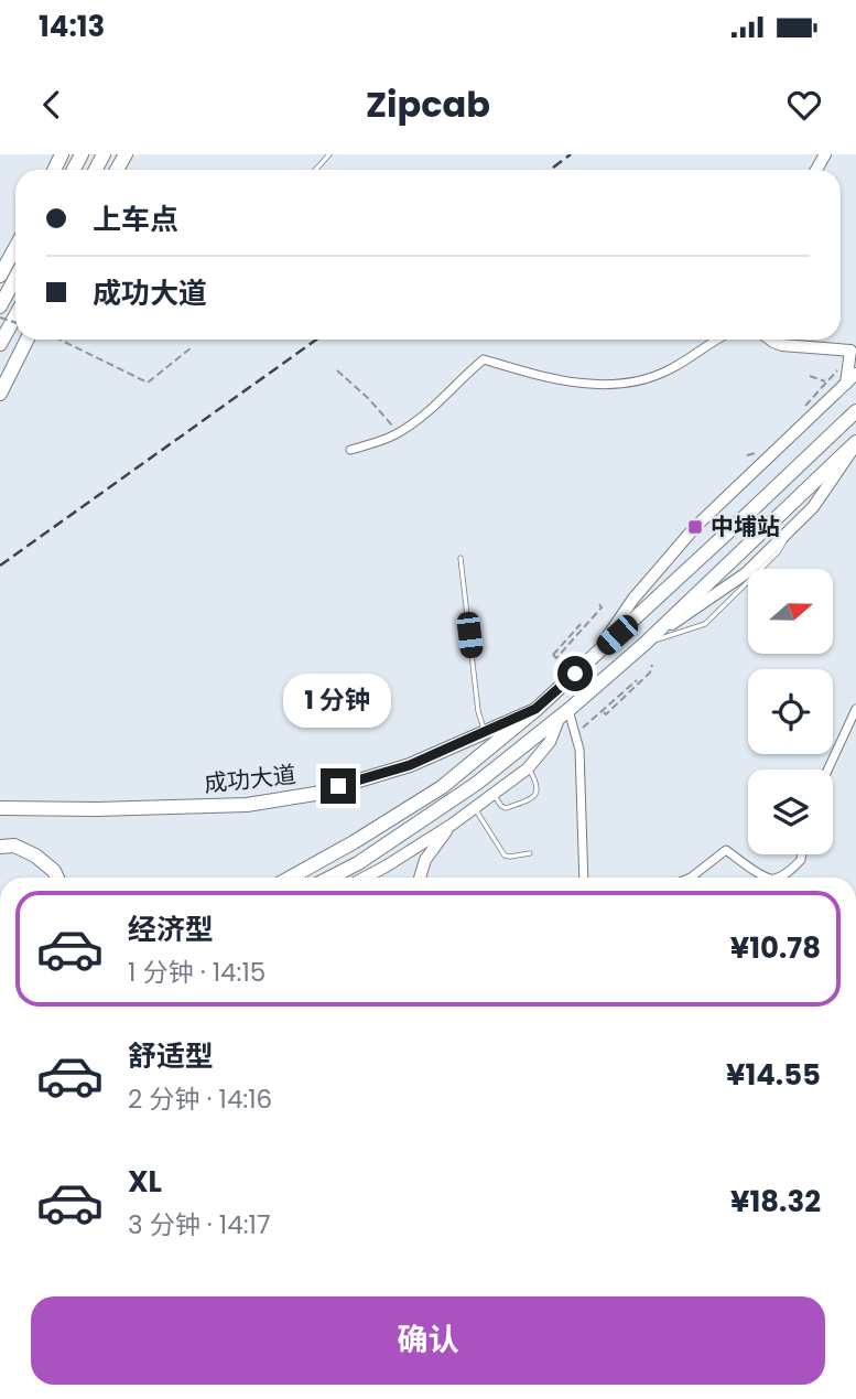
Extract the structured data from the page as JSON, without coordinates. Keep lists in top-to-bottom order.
{
  "streets": {
    "main road": ["成功大道"]
  },
  "places": {
    "transit": ["中埔站"]
  },
  "north": "right",
  "page": {
    "status": "14:13",
    "header": "Zipcab",
    "banner": ["上车点", "成功大道"],
    "bubble": "1 分钟",
    "list": [
      {
        "name": "经济型",
        "note": "1 分钟 · 14:15",
        "value": "¥10.78"
      },
      {
        "name": "舒适型",
        "note": "2 分钟 · 14:16",
        "value": "¥14.55"
      },
      {
        "name": "XL",
        "note": "3 分钟 · 14:17",
        "value": "¥18.32"
      }
    ],
    "buttons": "确认"
  }
}
